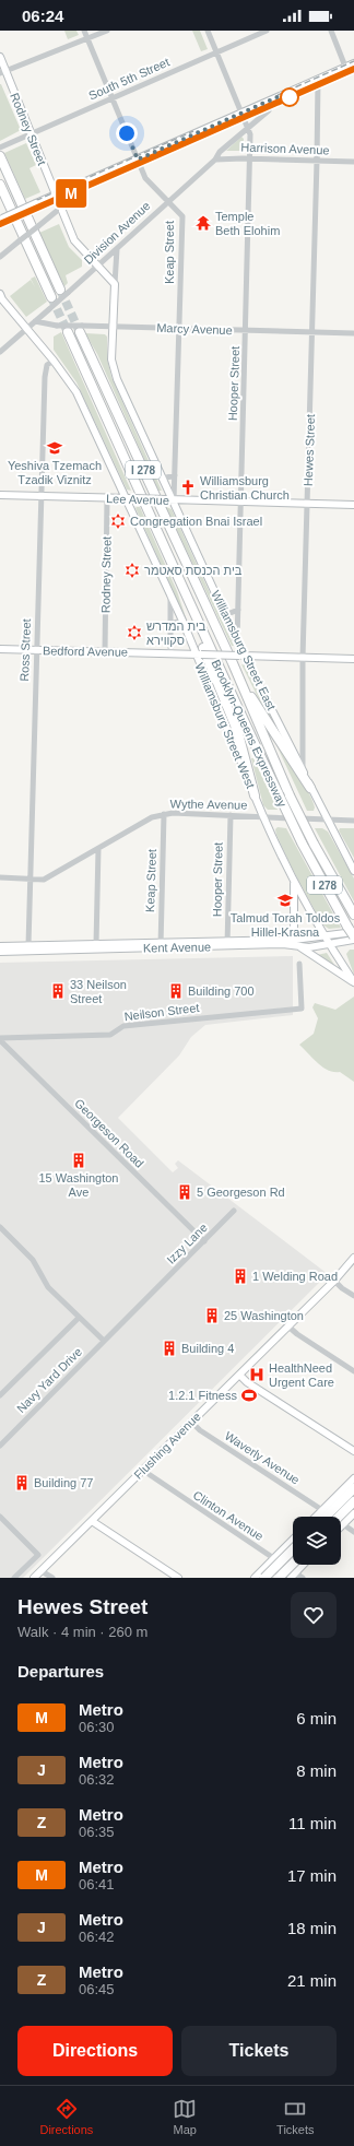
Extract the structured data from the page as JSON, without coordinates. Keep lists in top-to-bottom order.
{
  "streets": {
    "highway": ["I 278", "Brooklyn-Queens Expressway"],
    "main road": [
      "Rodney Street",
      "Lee Avenue",
      "Williamsburg Street East",
      "Bedford Avenue",
      "Williamsburg Street West",
      "Kent Avenue",
      "Flushing Avenue"
    ],
    "street": [
      "South 5th Street",
      "Harrison Avenue",
      "Division Avenue",
      "Keap Street",
      "Marcy Avenue",
      "Hooper Street",
      "Hewes Street",
      "Ross Street",
      "Wythe Avenue",
      "Neilson Street",
      "Georgeson Road",
      "Izzy Lane",
      "Navy Yard Drive",
      "Waverly Avenue",
      "Clinton Avenue"
    ]
  },
  "crossings": [
    ["South 5th Street", "Rodney Street"],
    ["South 5th Street", "Keap Street"],
    ["South 5th Street", "Hooper Street"],
    ["Rodney Street", "Lee Avenue"],
    ["Rodney Street", "Bedford Avenue"],
    ["Harrison Avenue", "Division Avenue"],
    ["Harrison Avenue", "Hooper Street"],
    ["Harrison Avenue", "Hewes Street"],
    ["Division Avenue", "Keap Street"],
    ["Division Avenue", "Marcy Avenue"],
    ["Division Avenue", "Hooper Street"],
    ["Division Avenue", "Williamsburg Street West"],
    ["Keap Street", "Marcy Avenue"],
    ["Keap Street", "Lee Avenue"],
    ["Keap Street", "Williamsburg Street East"],
    ["Keap Street", "Wythe Avenue"],
    ["Keap Street", "Kent Avenue"],
    ["Marcy Avenue", "Hooper Street"],
    ["Marcy Avenue", "Hewes Street"],
    ["Marcy Avenue", "Williamsburg Street East"],
    ["Marcy Avenue", "Brooklyn-Queens Expressway"],
    ["Hooper Street", "Lee Avenue"],
    ["Hooper Street", "Williamsburg Street East"],
    ["Hooper Street", "Wythe Avenue"],
    ["Hooper Street", "Kent Avenue"],
    ["Hewes Street", "Lee Avenue"],
    ["Hewes Street", "Williamsburg Street East"],
    ["Hewes Street", "Bedford Avenue"],
    ["Lee Avenue", "Ross Street"],
    ["Lee Avenue", "Williamsburg Street East"],
    ["Lee Avenue", "Williamsburg Street West"],
    ["Ross Street", "Bedford Avenue"],
    ["Ross Street", "Williamsburg Street West"],
    ["Ross Street", "Wythe Avenue"],
    ["Ross Street", "Kent Avenue"],
    ["Williamsburg Street East", "Bedford Avenue"],
    ["Williamsburg Street East", "Wythe Avenue"],
    ["Bedford Avenue", "Williamsburg Street West"],
    ["Williamsburg Street West", "Wythe Avenue"],
    ["Williamsburg Street West", "Kent Avenue"],
    ["Brooklyn-Queens Expressway", "Kent Avenue"],
    ["Neilson Street", "Georgeson Road"],
    ["Georgeson Road", "Izzy Lane"],
    ["Izzy Lane", "Navy Yard Drive"],
    ["Flushing Avenue", "Waverly Avenue"],
    ["Flushing Avenue", "Clinton Avenue"]
  ],
  "places": {
    "temple": ["Temple Beth Elohim"],
    "school or university": ["Yeshiva Tzemach Tzadik Viznitz", "Talmud Torah Toldos Hillel-Krasna"],
    "church": ["Williamsburg Christian Church"],
    "synagogue": ["Congregation Bnai Israel", "בית הכנסת סאטמר", "בית המדרש סקווירא"],
    "building": [
      "33 Neilson Street",
      "Building 700",
      "15 Washington Ave",
      "5 Georgeson Rd",
      "1 Welding Road",
      "25 Washington",
      "Building 4",
      "Building 77"
    ],
    "hospital": ["HealthNeed Urgent Care"],
    "sports": ["1.2.1 Fitness"]
  },
  "lines": ["metro line M"],
  "page": {
    "status": "06:24",
    "on_map": "M",
    "heading": [
      ["Hewes Street", "Walk · 4 min · 260 m"],
      "Departures"
    ],
    "list": [
      {
        "mark": "M",
        "name": "Metro",
        "note": "06:30",
        "value": "6 min"
      },
      {
        "mark": "J",
        "name": "Metro",
        "note": "06:32",
        "value": "8 min"
      },
      {
        "mark": "Z",
        "name": "Metro",
        "note": "06:35",
        "value": "11 min"
      },
      {
        "mark": "M",
        "name": "Metro",
        "note": "06:41",
        "value": "17 min"
      },
      {
        "mark": "J",
        "name": "Metro",
        "note": "06:42",
        "value": "18 min"
      },
      {
        "mark": "Z",
        "name": "Metro",
        "note": "06:45",
        "value": "21 min"
      }
    ],
    "buttons": ["Directions", "Tickets"],
    "tabs": ["Directions", "Map", "Tickets"]
  }
}
